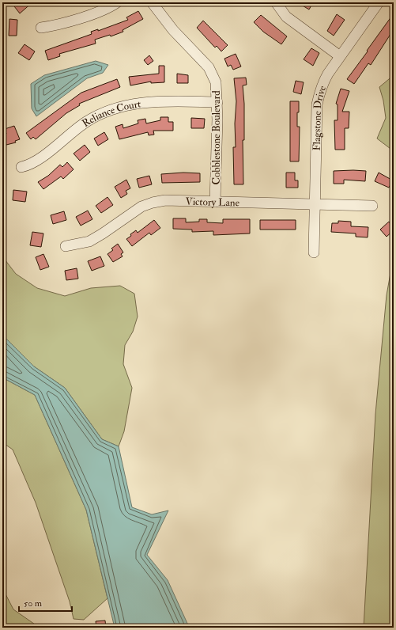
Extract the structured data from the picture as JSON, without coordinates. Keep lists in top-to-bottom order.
{
  "streets": {
    "street": [
      "Reliance Court",
      "Flagstone Drive",
      "Cobblestone Boulevard",
      "Victory Lane"
    ]
  },
  "crossings": [
    ["Reliance Court", "Cobblestone Boulevard"],
    ["Flagstone Drive", "Victory Lane"],
    ["Cobblestone Boulevard", "Victory Lane"]
  ],
  "scale_bar": "50 m"
}
